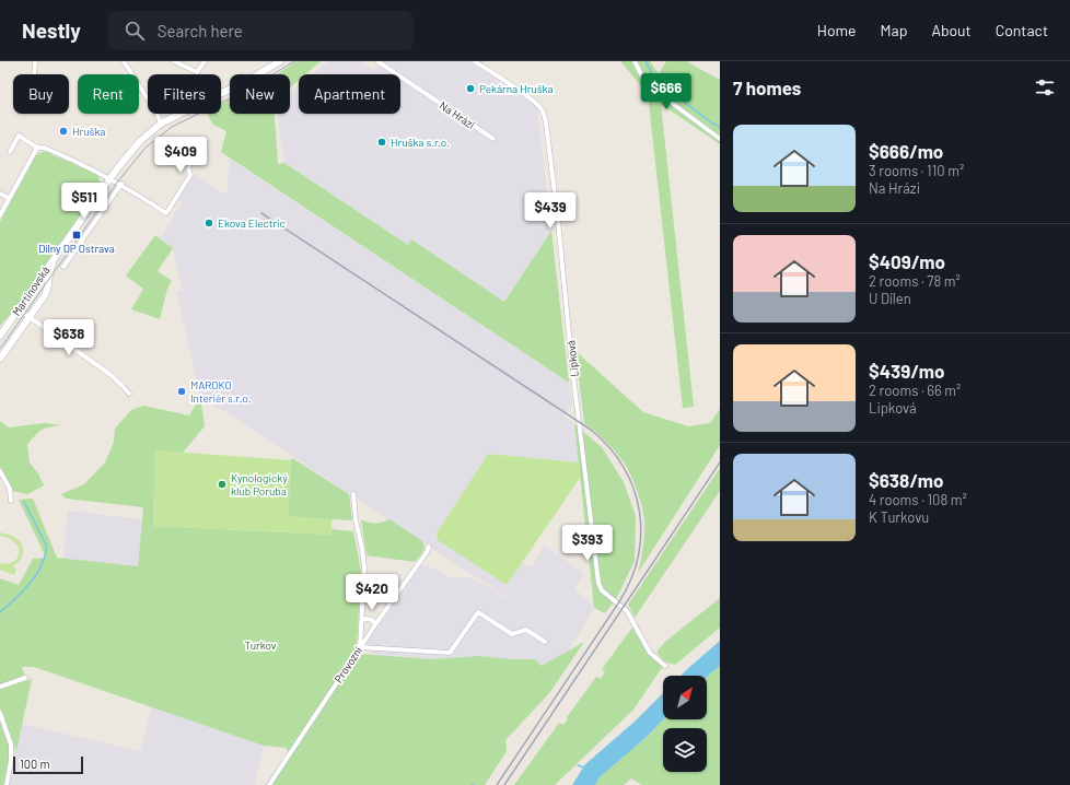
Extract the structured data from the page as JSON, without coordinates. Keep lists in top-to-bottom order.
{
  "streets": {
    "street": [
      "Na Hrázi",
      "Martinovská",
      "Lipková",
      "Provozní"
    ]
  },
  "parks": ["Turkov"],
  "places": {
    "other": [
      "Pekárna Hruška",
      "Hruška",
      "Hruška s.r.o.",
      "Ekova Electric",
      "MAROKO Interiér s.r.o.",
      "Kynologický klub Poruba"
    ],
    "transit": ["Dílny DP Ostrava"]
  },
  "scale_bar": "100 m",
  "north": "top right",
  "page": {
    "header": "Nestly",
    "search": "Search here",
    "nav": [
      "Home",
      "Map",
      "About",
      "Contact"
    ],
    "heading": "7 homes",
    "price": [
      "$666",
      "$409",
      "$511",
      "$439",
      "$638",
      "$393",
      "$420"
    ],
    "chip": [
      "Buy",
      "Rent",
      "Filters",
      "New",
      "Apartment"
    ],
    "list": [
      {
        "name": "$666/mo",
        "note": "3 rooms · 110 m² · Na Hrázi"
      },
      {
        "name": "$409/mo",
        "note": "2 rooms · 78 m² · U Dílen"
      },
      {
        "name": "$439/mo",
        "note": "2 rooms · 66 m² · Lipková"
      },
      {
        "name": "$638/mo",
        "note": "4 rooms · 108 m² · K Turkovu"
      }
    ],
    "scale": "100 m"
  }
}
